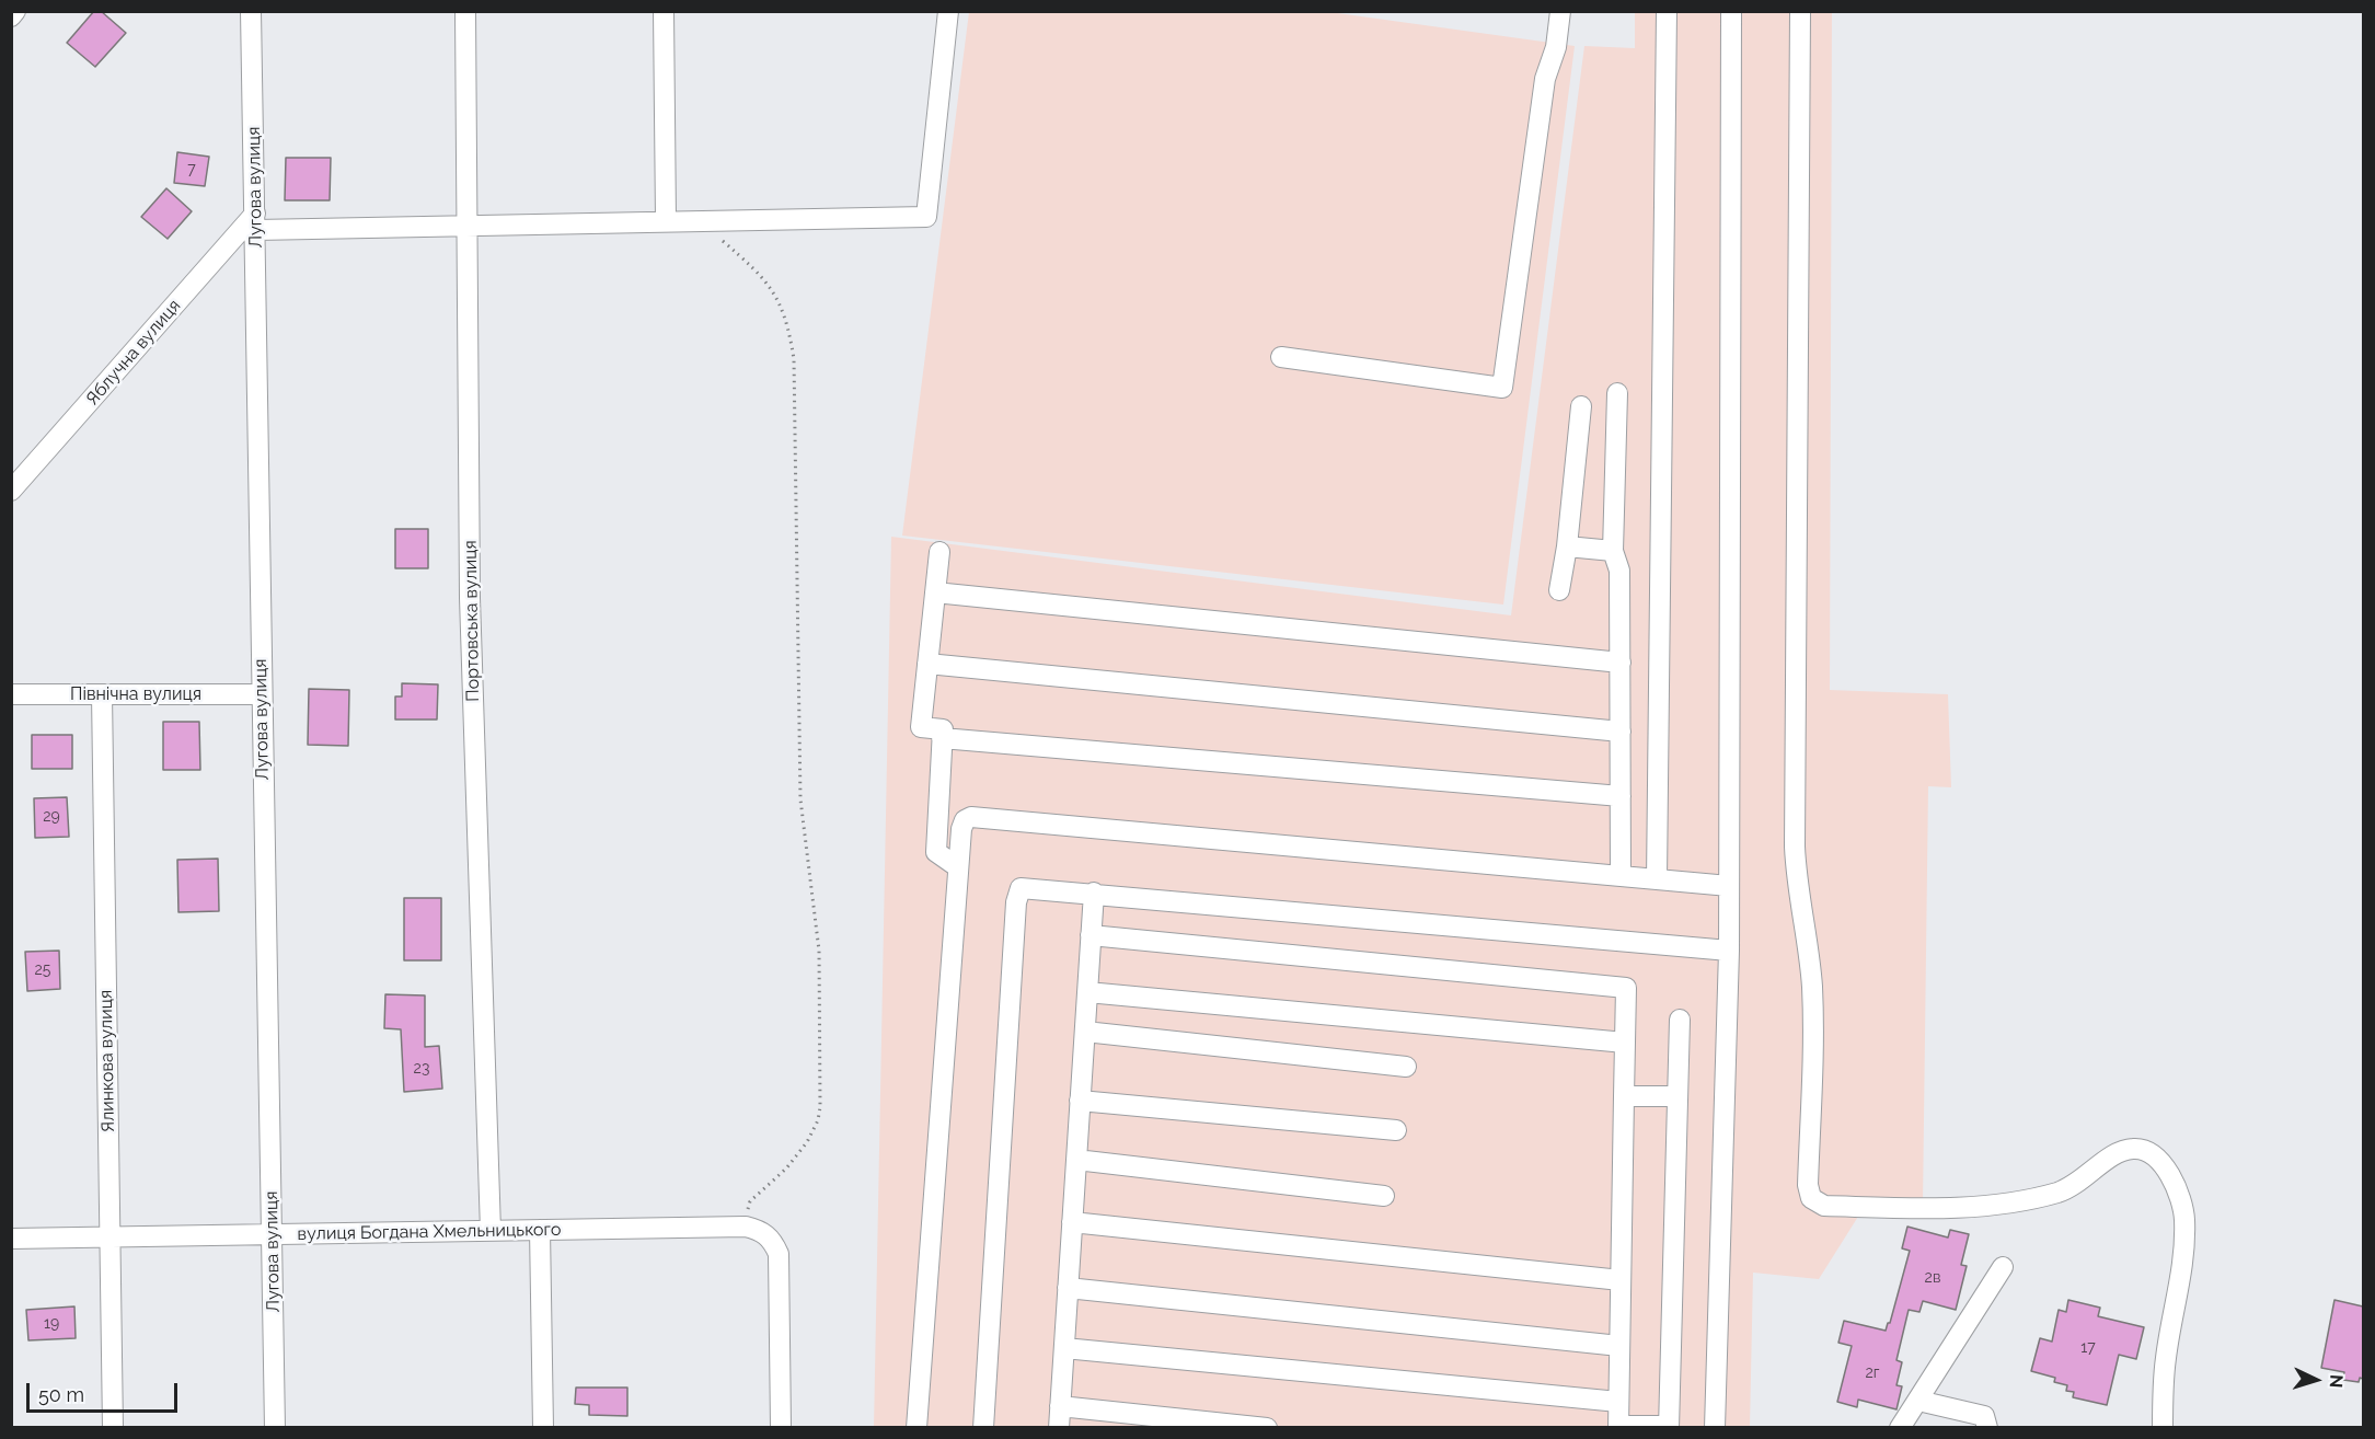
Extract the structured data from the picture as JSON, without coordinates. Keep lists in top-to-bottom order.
{
  "streets": {
    "street": [
      "Лугова вулиця",
      "Яблучна вулиця",
      "Портовська вулиця",
      "Північна вулиця",
      "Ялинкова вулиця",
      "вулиця Богдана Хмельницького"
    ]
  },
  "crossings": [
    ["Лугова вулиця", "Яблучна вулиця"],
    ["Лугова вулиця", "Північна вулиця"],
    ["Лугова вулиця", "вулиця Богдана Хмельницького"],
    ["Портовська вулиця", "вулиця Богдана Хмельницького"],
    ["Північна вулиця", "Ялинкова вулиця"],
    ["Ялинкова вулиця", "вулиця Богдана Хмельницького"]
  ],
  "house_numbers": [
    "7",
    "29",
    "25",
    "23",
    "2в",
    "19",
    "17",
    "2г"
  ],
  "scale_bar": "50 m",
  "north": "right"
}
